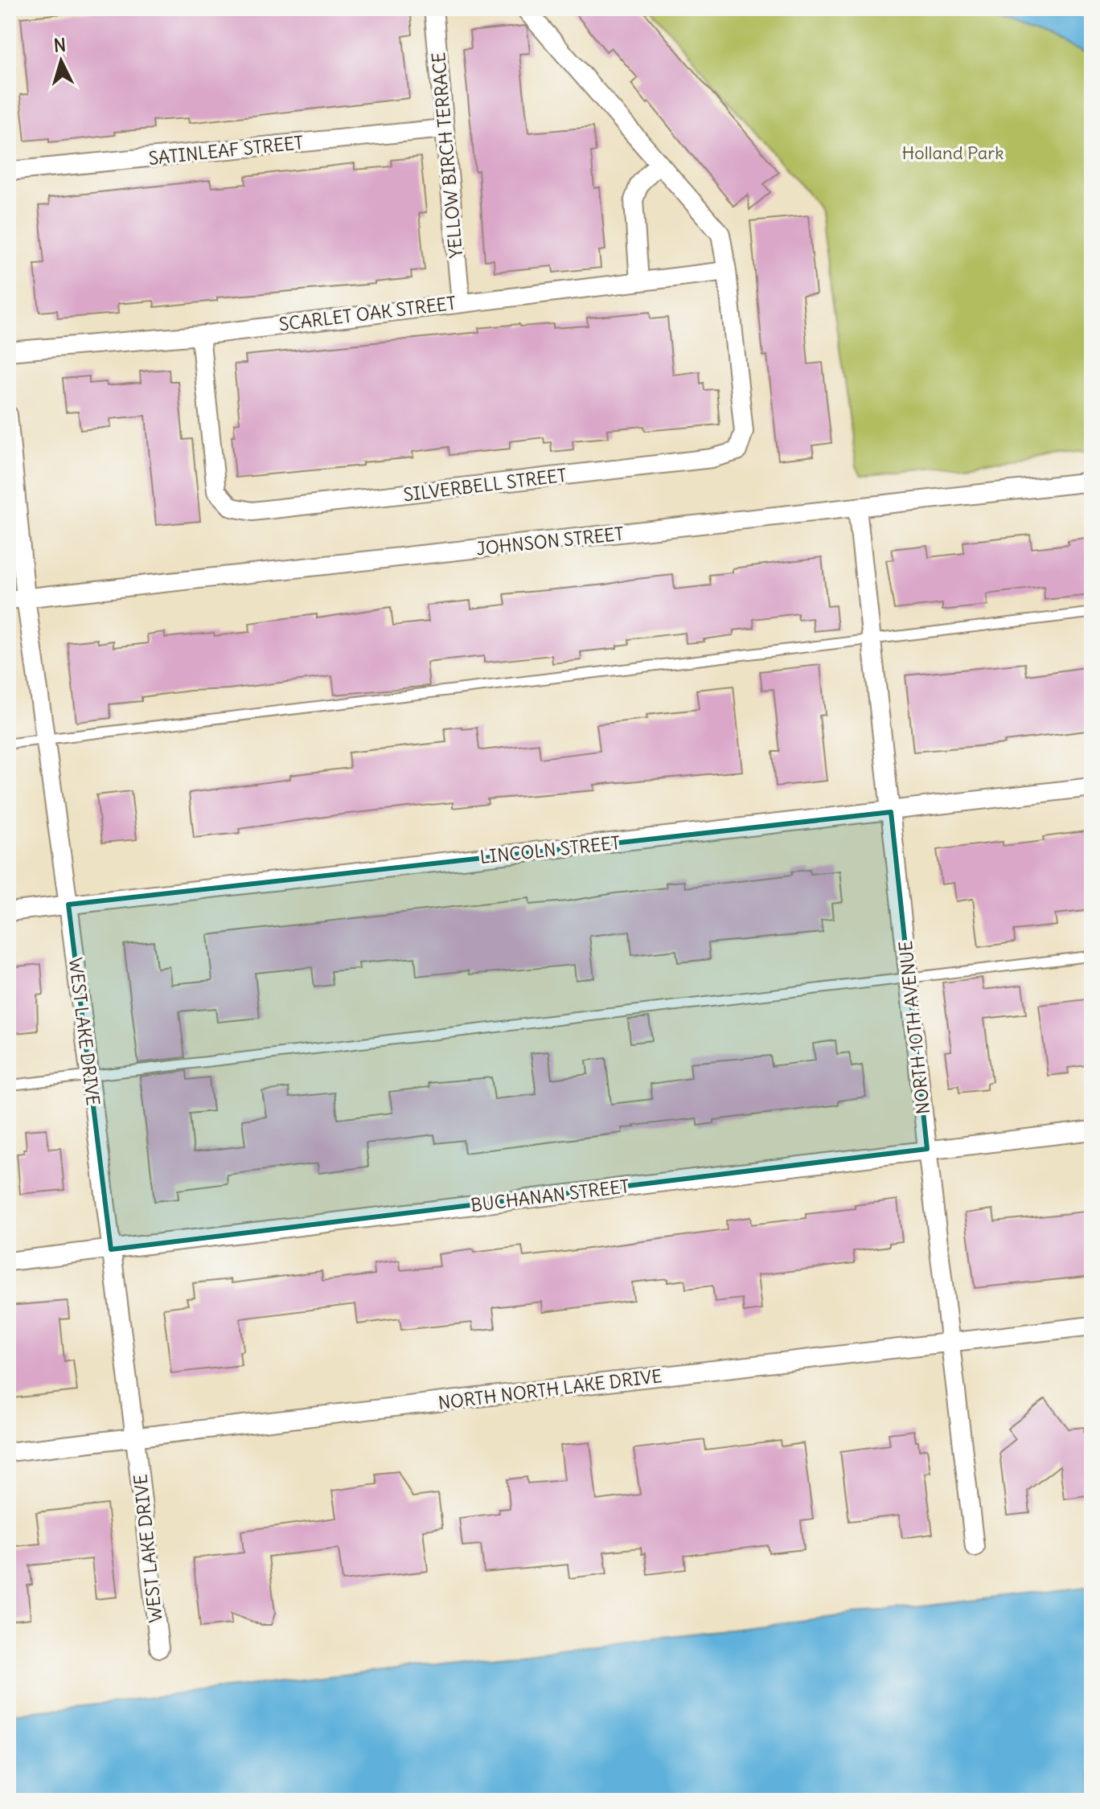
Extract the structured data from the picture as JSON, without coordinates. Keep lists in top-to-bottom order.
{
  "streets": {
    "street": [
      "SATINLEAF STREET",
      "YELLOW BIRCH TERRACE",
      "SCARLET OAK STREET",
      "SILVERBELL STREET",
      "JOHNSON STREET",
      "LINCOLN STREET",
      "NORTH 10TH AVENUE",
      "WEST LAKE DRIVE",
      "BUCHANAN STREET",
      "NORTH NORTH LAKE DRIVE"
    ]
  },
  "crossings": [
    ["SATINLEAF STREET", "YELLOW BIRCH TERRACE"],
    ["YELLOW BIRCH TERRACE", "SCARLET OAK STREET"],
    ["SCARLET OAK STREET", "SILVERBELL STREET"],
    ["JOHNSON STREET", "NORTH 10TH AVENUE"],
    ["JOHNSON STREET", "WEST LAKE DRIVE"],
    ["LINCOLN STREET", "NORTH 10TH AVENUE"],
    ["LINCOLN STREET", "WEST LAKE DRIVE"],
    ["NORTH 10TH AVENUE", "BUCHANAN STREET"],
    ["NORTH 10TH AVENUE", "NORTH NORTH LAKE DRIVE"],
    ["WEST LAKE DRIVE", "BUCHANAN STREET"],
    ["WEST LAKE DRIVE", "NORTH NORTH LAKE DRIVE"]
  ],
  "parks": ["Holland Park"],
  "north": "top"
}
